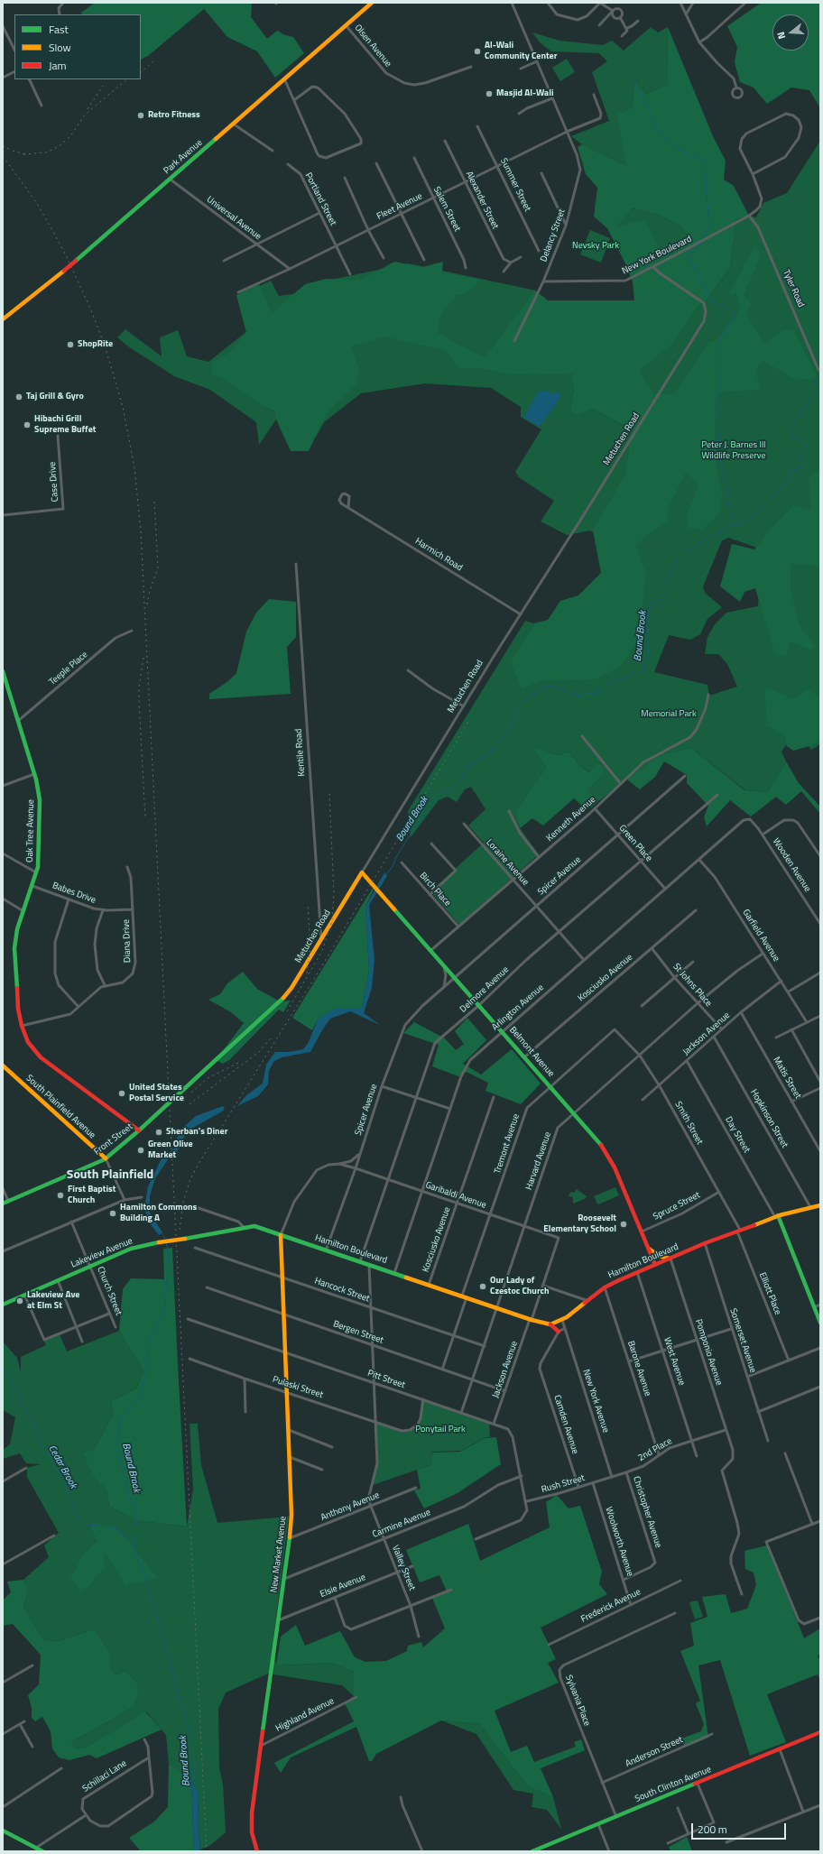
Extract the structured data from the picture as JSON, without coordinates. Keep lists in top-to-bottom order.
{
  "streets": {
    "street": [
      "Olsen Avenue",
      "Park Avenue",
      "Summer Street",
      "Portland Street",
      "Alexander Street",
      "Fleet Avenue",
      "Salem Street",
      "Universal Avenue",
      "Delancy Street",
      "New York Boulevard",
      "Tyler Road",
      "Metuchen Road",
      "Case Drive",
      "Harmich Road",
      "Teeple Place",
      "Kentile Road",
      "Kenneth Avenue",
      "Oak Tree Avenue",
      "Green Place",
      "Loraine Avenue",
      "Wooden Avenue",
      "Spicer Avenue",
      "Birch Place",
      "Babes Drive",
      "Garfield Avenue",
      "Diana Drive",
      "Kosciusko Avenue",
      "St Johns Place",
      "Delmore Avenue",
      "Arlington Avenue",
      "Jackson Avenue",
      "Belmont Avenue",
      "Matis Street",
      "South Plainfield Avenue",
      "Hopkinson Street",
      "Smith Street",
      "Day Street",
      "Front Street",
      "Tremont Avenue",
      "Harvard Avenue",
      "Garibaldi Avenue",
      "Spruce Street",
      "Hamilton Boulevard",
      "Lakeview Avenue",
      "Hancock Street",
      "Church Street",
      "Elliott Place",
      "Bergen Street",
      "Somerset Avenue",
      "Pomponio Avenue",
      "West Avenue",
      "Barone Avenue",
      "Pitt Street",
      "Pulaski Street",
      "New York Avenue",
      "Camden Avenue",
      "2nd Place",
      "Rush Street",
      "Anthony Avenue",
      "Christopher Avenue",
      "Carmine Avenue",
      "Woolworth Avenue",
      "New Market Avenue",
      "Valley Street",
      "Elsie Avenue",
      "Frederick Avenue",
      "Sylvania Place",
      "Highland Avenue",
      "Anderson Street",
      "Schillaci Lane",
      "South Clinton Avenue"
    ]
  },
  "crossings": [
    ["Olsen Avenue", "Park Avenue"],
    ["Park Avenue", "Universal Avenue"],
    ["Summer Street", "Fleet Avenue"],
    ["Portland Street", "Fleet Avenue"],
    ["Alexander Street", "Fleet Avenue"],
    ["Fleet Avenue", "Salem Street"],
    ["Fleet Avenue", "Universal Avenue"],
    ["Fleet Avenue", "Delancy Street"],
    ["Delancy Street", "New York Boulevard"],
    ["New York Boulevard", "Tyler Road"],
    ["New York Boulevard", "Metuchen Road"],
    ["Metuchen Road", "Harmich Road"],
    ["Metuchen Road", "Kentile Road"],
    ["Metuchen Road", "Belmont Avenue"],
    ["Metuchen Road", "Front Street"],
    ["Teeple Place", "Oak Tree Avenue"],
    ["Kenneth Avenue", "Green Place"],
    ["Kenneth Avenue", "Loraine Avenue"],
    ["Kenneth Avenue", "Birch Place"],
    ["Kenneth Avenue", "Belmont Avenue"],
    ["Oak Tree Avenue", "Babes Drive"],
    ["Oak Tree Avenue", "Front Street"],
    ["Green Place", "Spicer Avenue"],
    ["Green Place", "Delmore Avenue"],
    ["Green Place", "Arlington Avenue"],
    ["Loraine Avenue", "Spicer Avenue"],
    ["Loraine Avenue", "Delmore Avenue"],
    ["Loraine Avenue", "Arlington Avenue"],
    ["Wooden Avenue", "Arlington Avenue"],
    ["Spicer Avenue", "Belmont Avenue"],
    ["Spicer Avenue", "Garibaldi Avenue"],
    ["Spicer Avenue", "Hamilton Boulevard"],
    ["Babes Drive", "Diana Drive"],
    ["Garfield Avenue", "Arlington Avenue"],
    ["Garfield Avenue", "Jackson Avenue"],
    ["Garfield Avenue", "Harvard Avenue"],
    ["Kosciusko Avenue", "St Johns Place"],
    ["Kosciusko Avenue", "Belmont Avenue"],
    ["Kosciusko Avenue", "Garibaldi Avenue"],
    ["Kosciusko Avenue", "Hamilton Boulevard"],
    ["St Johns Place", "Jackson Avenue"],
    ["St Johns Place", "Harvard Avenue"],
    ["Delmore Avenue", "Belmont Avenue"],
    ["Delmore Avenue", "Garibaldi Avenue"],
    ["Delmore Avenue", "Hamilton Boulevard"],
    ["Arlington Avenue", "Belmont Avenue"],
    ["Arlington Avenue", "Garibaldi Avenue"],
    ["Arlington Avenue", "Hamilton Boulevard"],
    ["Jackson Avenue", "Matis Street"],
    ["Jackson Avenue", "Hopkinson Street"],
    ["Jackson Avenue", "Smith Street"],
    ["Jackson Avenue", "Day Street"],
    ["Jackson Avenue", "Garibaldi Avenue"],
    ["Jackson Avenue", "Hamilton Boulevard"],
    ["Jackson Avenue", "Bergen Street"],
    ["Jackson Avenue", "Pitt Street"],
    ["Belmont Avenue", "Tremont Avenue"],
    ["Belmont Avenue", "Harvard Avenue"],
    ["Belmont Avenue", "Spruce Street"],
    ["Belmont Avenue", "Hamilton Boulevard"],
    ["South Plainfield Avenue", "Front Street"],
    ["Hopkinson Street", "Hamilton Boulevard"],
    ["Smith Street", "Tremont Avenue"],
    ["Smith Street", "Harvard Avenue"],
    ["Smith Street", "Spruce Street"],
    ["Smith Street", "Hamilton Boulevard"],
    ["Smith Street", "Elliott Place"],
    ["Day Street", "Hamilton Boulevard"],
    ["Tremont Avenue", "Garibaldi Avenue"],
    ["Tremont Avenue", "Hamilton Boulevard"],
    ["Tremont Avenue", "Hancock Street"],
    ["Tremont Avenue", "Bergen Street"],
    ["Harvard Avenue", "Garibaldi Avenue"],
    ["Harvard Avenue", "Hamilton Boulevard"],
    ["Harvard Avenue", "Hancock Street"],
    ["Harvard Avenue", "Bergen Street"],
    ["Harvard Avenue", "Pitt Street"],
    ["Hamilton Boulevard", "Lakeview Avenue"],
    ["Hamilton Boulevard", "Elliott Place"],
    ["Hamilton Boulevard", "Somerset Avenue"],
    ["Hamilton Boulevard", "Pomponio Avenue"],
    ["Hamilton Boulevard", "West Avenue"],
    ["Hamilton Boulevard", "Barone Avenue"],
    ["Hamilton Boulevard", "New York Avenue"],
    ["Hamilton Boulevard", "New Market Avenue"],
    ["Hamilton Boulevard", "Valley Street"],
    ["Lakeview Avenue", "Church Street"],
    ["Hancock Street", "New Market Avenue"],
    ["Hancock Street", "Valley Street"],
    ["Bergen Street", "New Market Avenue"],
    ["Bergen Street", "Valley Street"],
    ["Pomponio Avenue", "2nd Place"],
    ["West Avenue", "2nd Place"],
    ["Barone Avenue", "2nd Place"],
    ["Pitt Street", "Pulaski Street"],
    ["Pitt Street", "Rush Street"],
    ["Pitt Street", "Carmine Avenue"],
    ["Pitt Street", "New Market Avenue"],
    ["Pitt Street", "Valley Street"],
    ["Pulaski Street", "New Market Avenue"],
    ["Pulaski Street", "Valley Street"],
    ["New York Avenue", "2nd Place"],
    ["New York Avenue", "Rush Street"],
    ["Camden Avenue", "Rush Street"],
    ["2nd Place", "Rush Street"],
    ["2nd Place", "Christopher Avenue"],
    ["Rush Street", "Woolworth Avenue"],
    ["Anthony Avenue", "New Market Avenue"],
    ["Anthony Avenue", "Valley Street"],
    ["Christopher Avenue", "Woolworth Avenue"],
    ["Carmine Avenue", "New Market Avenue"],
    ["Carmine Avenue", "Valley Street"],
    ["Woolworth Avenue", "Frederick Avenue"],
    ["New Market Avenue", "Elsie Avenue"],
    ["New Market Avenue", "Highland Avenue"],
    ["Valley Street", "Elsie Avenue"],
    ["Sylvania Place", "Anderson Street"],
    ["Sylvania Place", "South Clinton Avenue"]
  ],
  "districts": ["South Plainfield"],
  "water": ["Bound Brook", "Cedar Brook"],
  "parks": [
    "Nevsky Park",
    "Peter J. Barnes III Wildlife Preserve",
    "Memorial Park",
    "Ponytail Park"
  ],
  "places": [
    "Al-Wali Community Center",
    "Masjid Al-Wali",
    "Retro Fitness",
    "ShopRite",
    "Taj Grill & Gyro",
    "Hibachi Grill Supreme Buffet",
    "United States Postal Service",
    "Sherban's Diner",
    "Green Olive Market",
    "First Baptist Church",
    "Hamilton Commons Building A",
    "Roosevelt Elementary School",
    "Our Lady of Czestoc Church",
    "Lakeview Ave at Elm St"
  ],
  "legend": ["Fast", "Slow", "Jam"],
  "scale_bar": "200 m",
  "north": "left"
}
